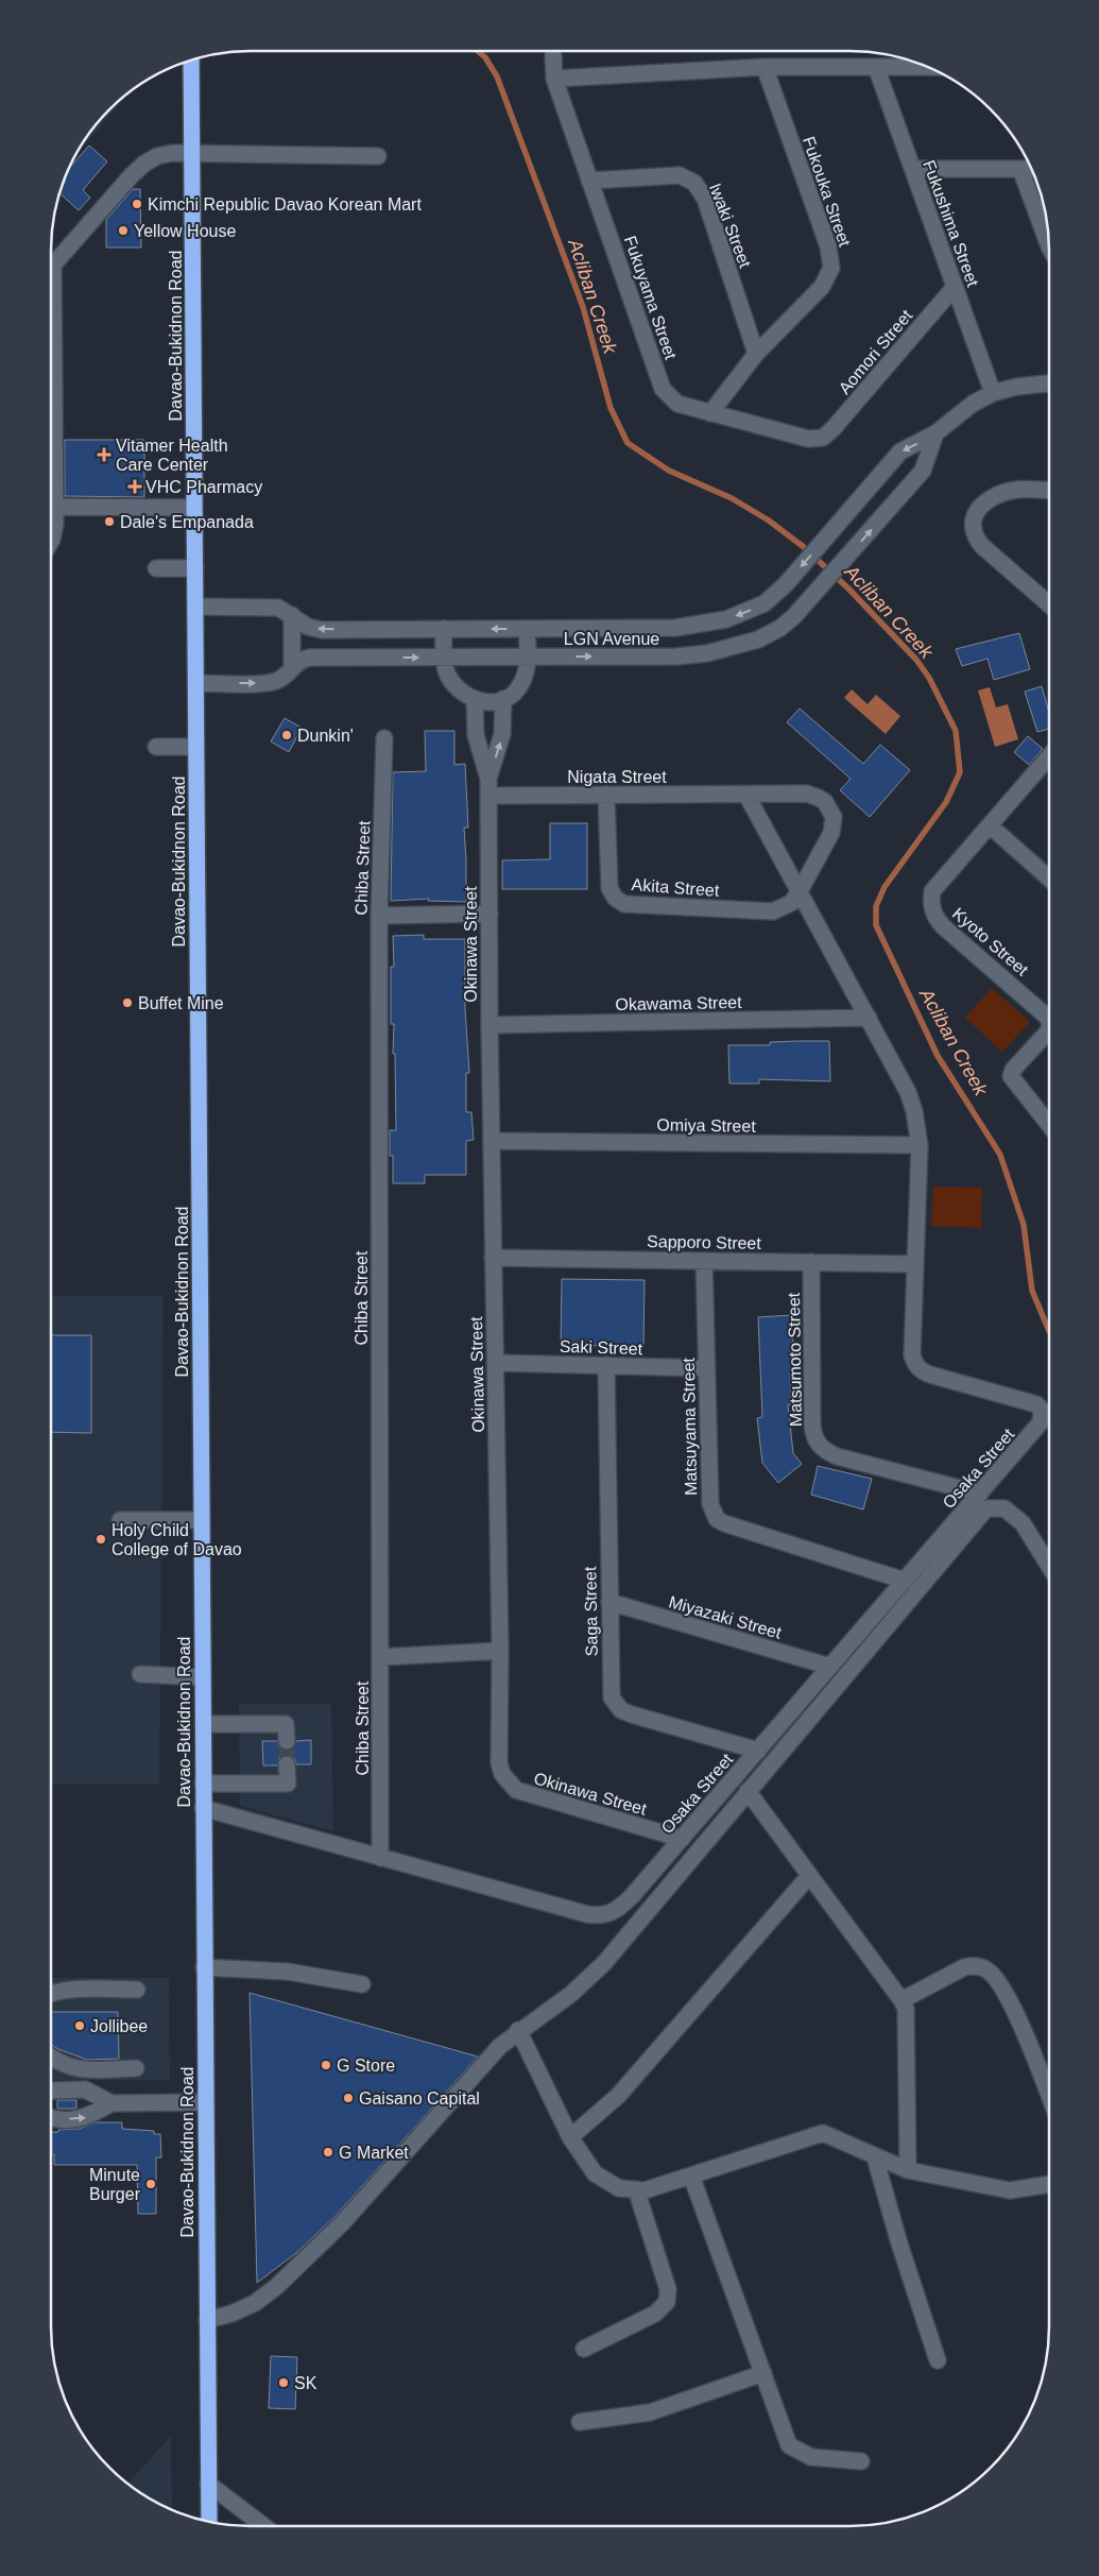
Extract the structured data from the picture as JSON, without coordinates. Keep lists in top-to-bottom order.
{
  "streets": {
    "highway": ["Davao-Bukidnon Road"],
    "street": [
      "Fukouka Street",
      "Fukushima Street",
      "Iwaki Street",
      "Fukuyama Street",
      "Aomori Street",
      "LGN Avenue",
      "Nigata Street",
      "Chiba Street",
      "Akita Street",
      "Kyoto Street",
      "Okinawa Street",
      "Okawama Street",
      "Omiya Street",
      "Sapporo Street",
      "Saki Street",
      "Matsumoto Street",
      "Matsuyama Street",
      "Osaka Street",
      "Saga Street",
      "Miyazaki Street"
    ]
  },
  "crossings": [
    ["Fukouka Street", "Iwaki Street"],
    ["Fukouka Street", "Fukuyama Street"],
    ["Fukushima Street", "Aomori Street"],
    ["Fukushima Street", "LGN Avenue"],
    ["Iwaki Street", "Fukuyama Street"],
    ["Fukuyama Street", "Aomori Street"],
    ["Davao-Bukidnon Road", "LGN Avenue"],
    ["Davao-Bukidnon Road", "Osaka Street"],
    ["Nigata Street", "Akita Street"],
    ["Nigata Street", "Okinawa Street"],
    ["Chiba Street", "Osaka Street"],
    ["Okinawa Street", "Okawama Street"],
    ["Okinawa Street", "Omiya Street"],
    ["Okinawa Street", "Sapporo Street"],
    ["Okinawa Street", "Saki Street"],
    ["Okinawa Street", "Osaka Street"],
    ["Sapporo Street", "Matsumoto Street"],
    ["Sapporo Street", "Matsuyama Street"],
    ["Sapporo Street", "Osaka Street"],
    ["Saki Street", "Matsuyama Street"],
    ["Saki Street", "Saga Street"],
    ["Matsumoto Street", "Osaka Street"],
    ["Matsuyama Street", "Osaka Street"],
    ["Osaka Street", "Saga Street"],
    ["Osaka Street", "Miyazaki Street"],
    ["Saga Street", "Miyazaki Street"]
  ],
  "water": ["Acliban Creek"],
  "places": {
    "other": [
      "Kimchi Republic Davao Korean Mart",
      "Yellow House",
      "Dale's Empanada",
      "Dunkin'",
      "Buffet Mine",
      "Holy Child College of Davao",
      "Jollibee",
      "G Store",
      "Gaisano Capital",
      "G Market",
      "Minute Burger",
      "SK"
    ],
    "health": ["Vitamer Health Care Center", "VHC Pharmacy"]
  }
}
